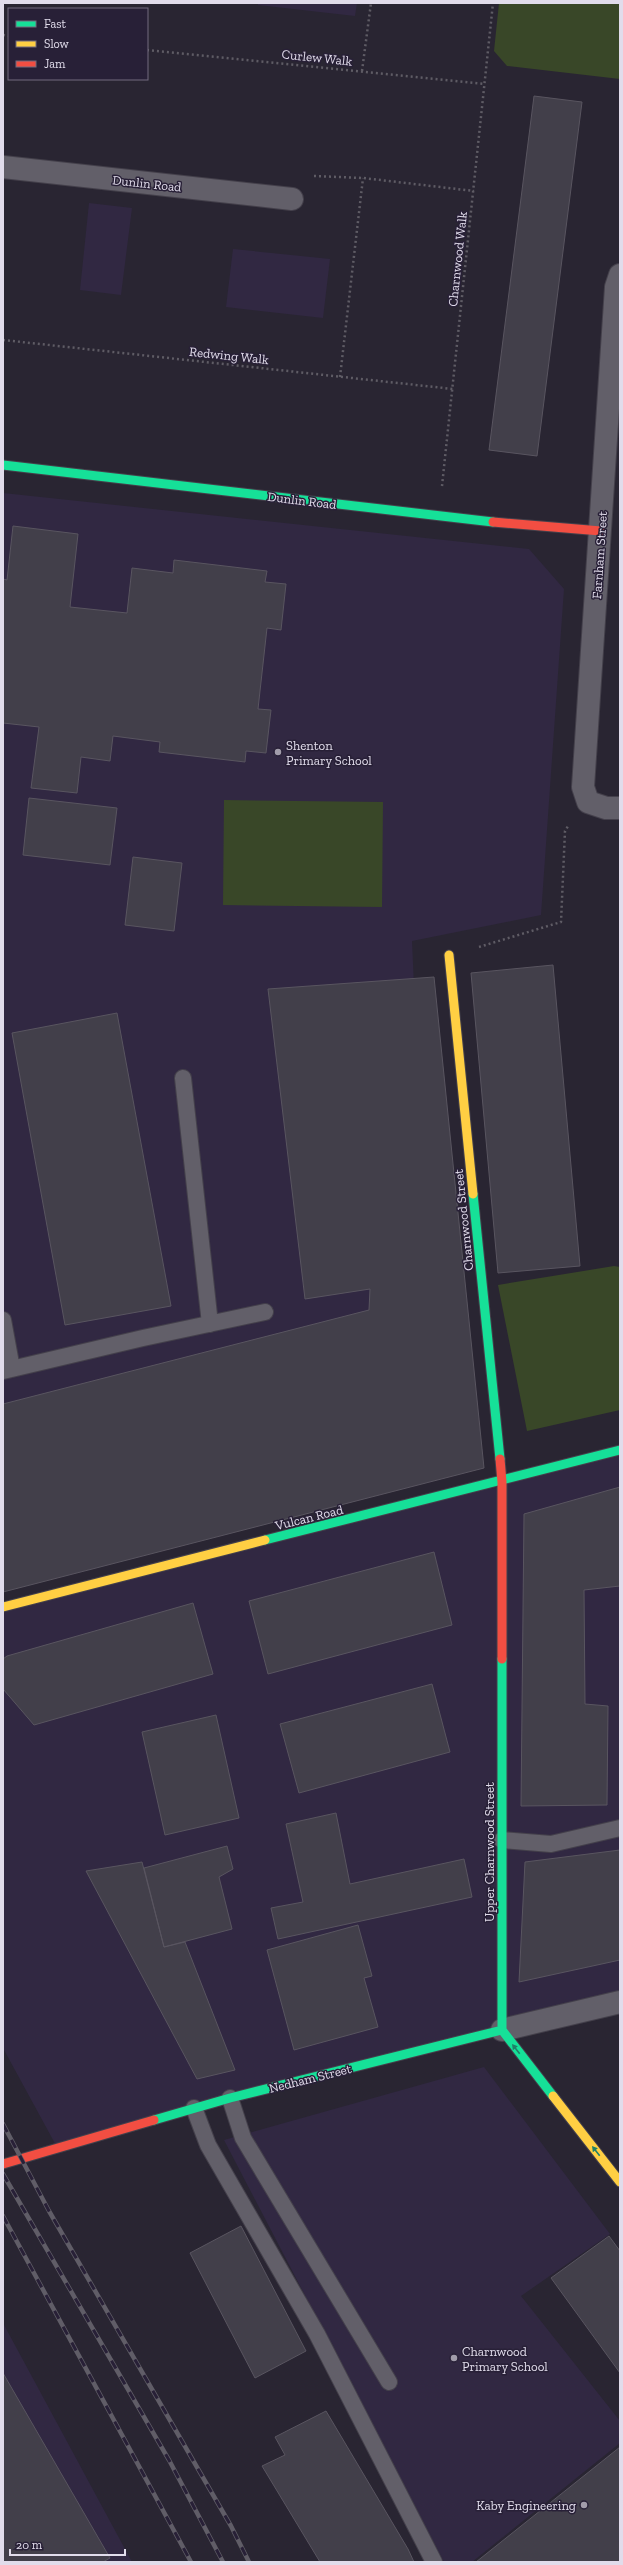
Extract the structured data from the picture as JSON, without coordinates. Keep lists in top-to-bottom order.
{
  "streets": {
    "street": [
      "Dunlin Road",
      "Farnham Street",
      "Charnwood Street",
      "Vulcan Road",
      "Upper Charnwood Street",
      "Nedham Street"
    ],
    "path": ["Curlew Walk", "Charnwood Walk", "Redwing Walk"]
  },
  "crossings": [
    ["Curlew Walk", "Charnwood Walk"],
    ["Dunlin Road", "Charnwood Walk"],
    ["Dunlin Road", "Farnham Street"],
    ["Charnwood Walk", "Redwing Walk"],
    ["Charnwood Street", "Vulcan Road"],
    ["Charnwood Street", "Upper Charnwood Street"],
    ["Vulcan Road", "Upper Charnwood Street"],
    ["Upper Charnwood Street", "Nedham Street"]
  ],
  "places": ["Shenton Primary School", "Charnwood Primary School", "Kaby Engineering"],
  "legend": ["Fast", "Slow", "Jam"],
  "scale_bar": "20 m"
}
